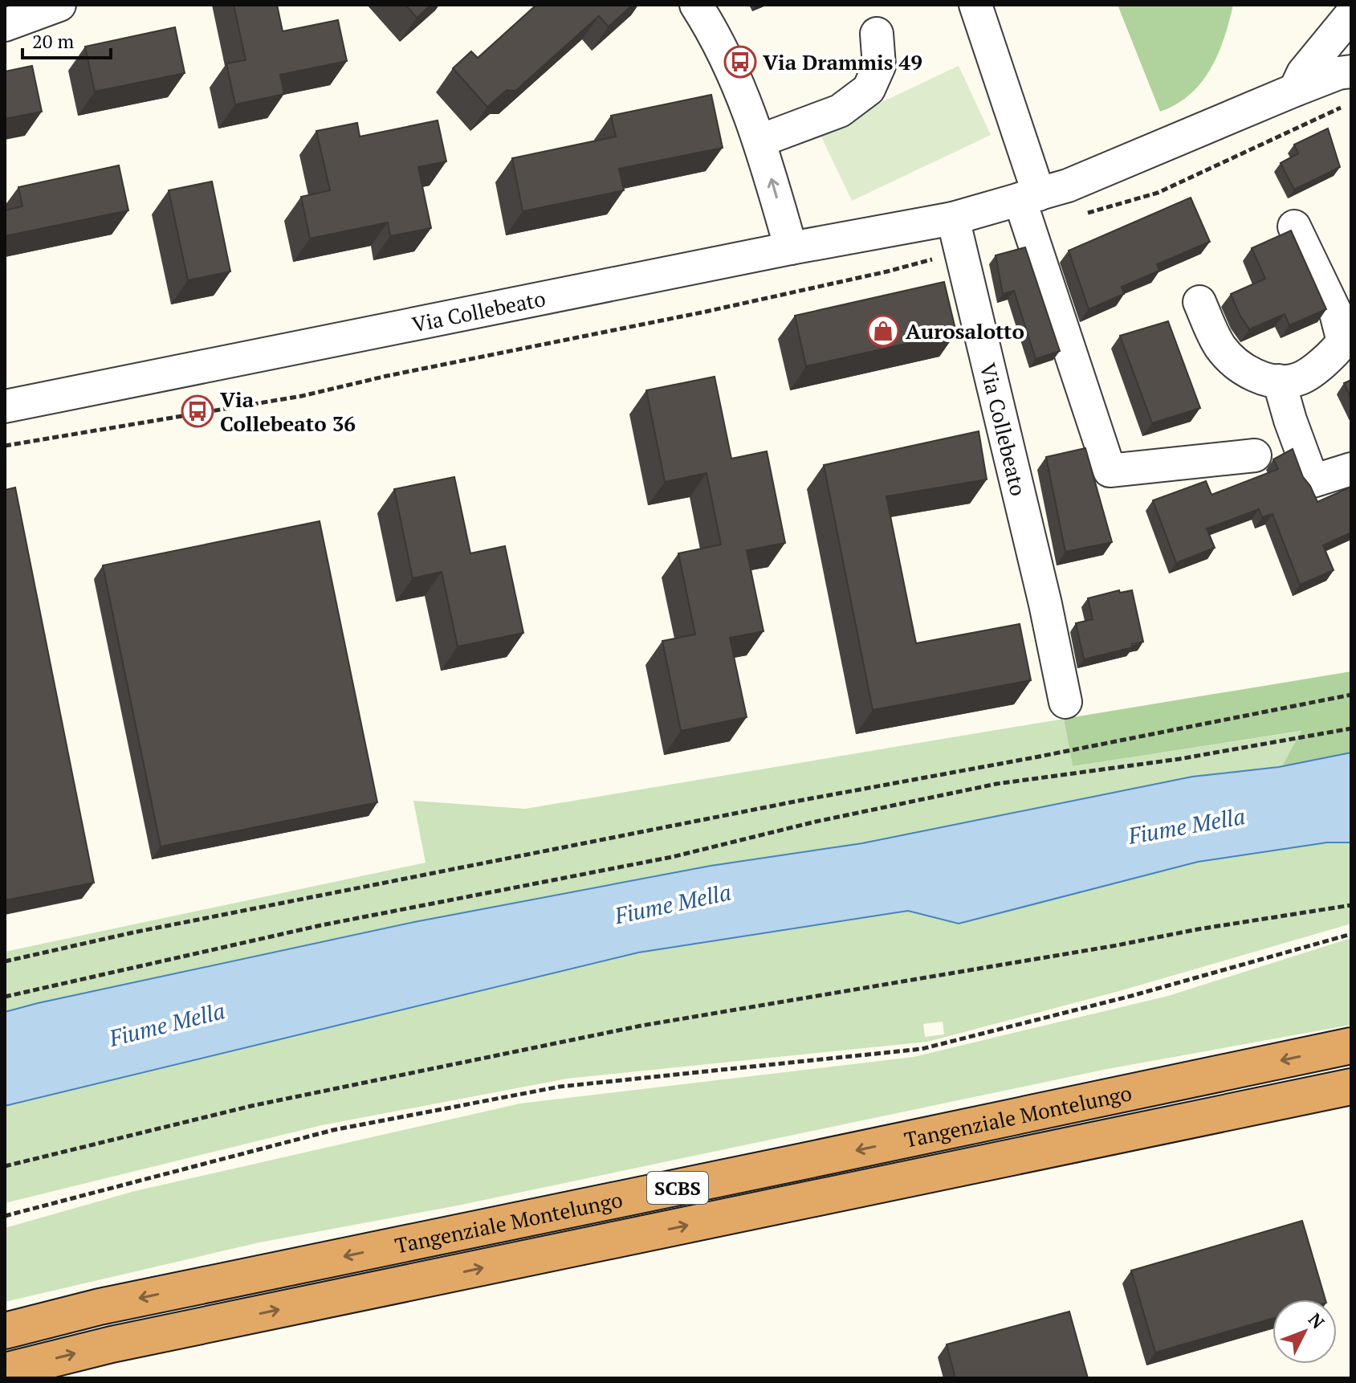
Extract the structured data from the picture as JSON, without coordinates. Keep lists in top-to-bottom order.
{
  "streets": {
    "highway": ["Tangenziale Montelungo", "SCBS"],
    "street": ["Via Collebeato"]
  },
  "water": ["Fiume Mella"],
  "places": {
    "bus stop": ["Via Drammis 49", "Via Collebeato 36"],
    "shop": ["Aurosalotto"]
  },
  "scale_bar": "20 m",
  "north": "top right"
}
